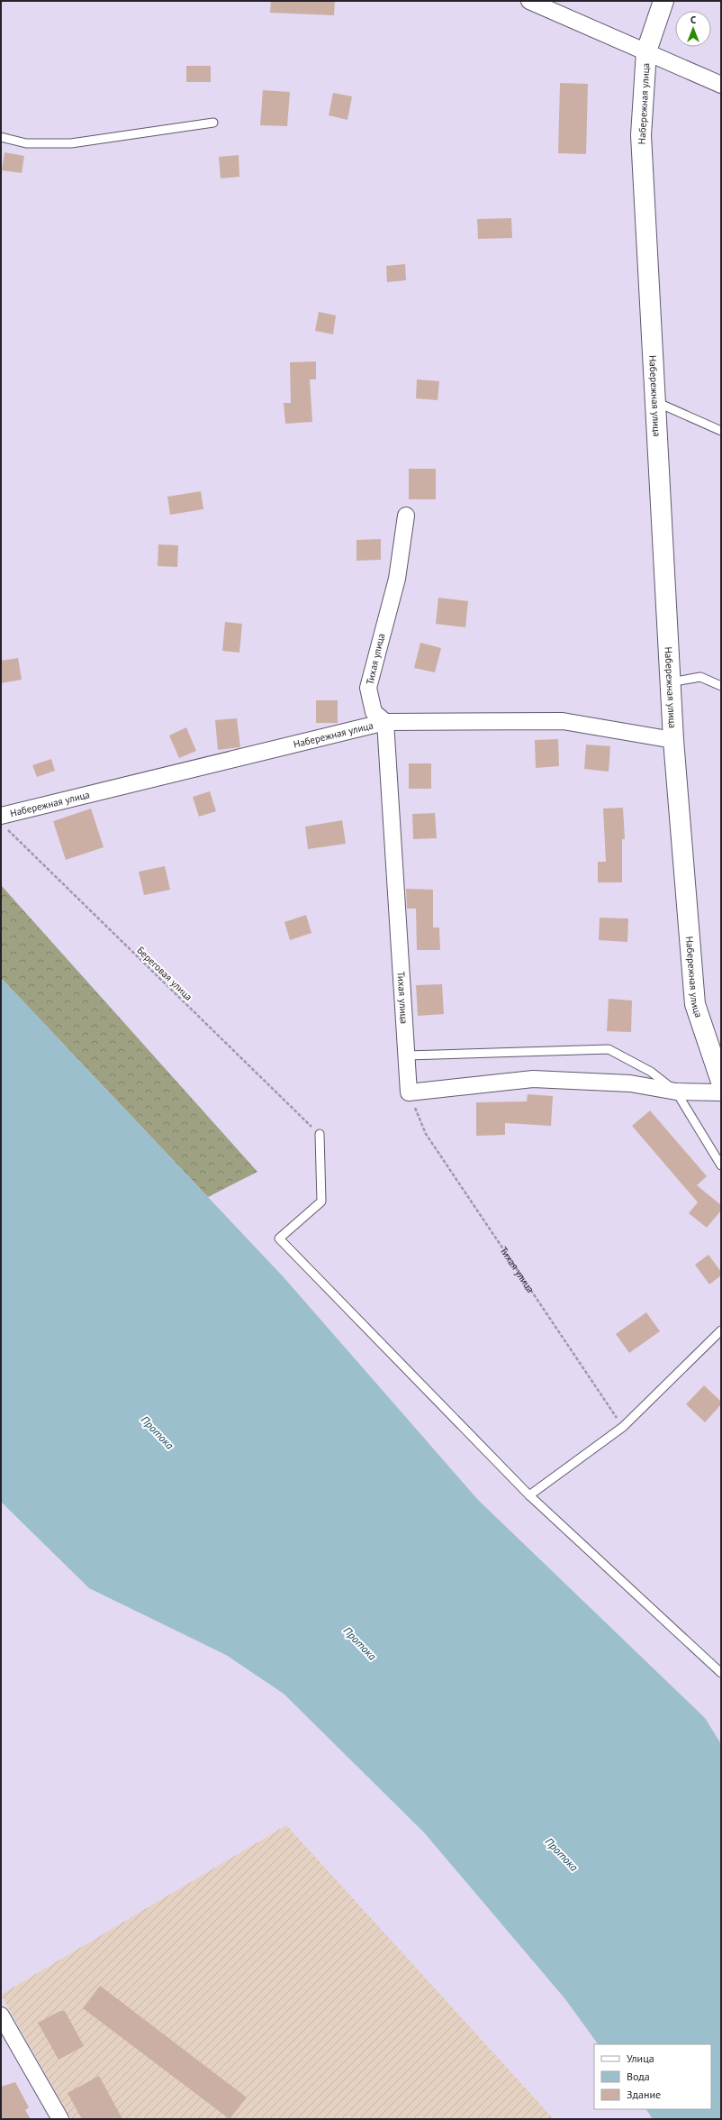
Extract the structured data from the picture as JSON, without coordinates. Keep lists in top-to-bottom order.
{
  "streets": {
    "street": ["Набережная улица", "Тихая улица"],
    "path": ["Береговая улица"]
  },
  "crossings": [
    ["Набережная улица", "Тихая улица"],
    ["Набережная улица", "Береговая улица"]
  ],
  "water": ["Протока"],
  "legend": ["Улица", "Вода", "Здание"],
  "north": "top"
}
